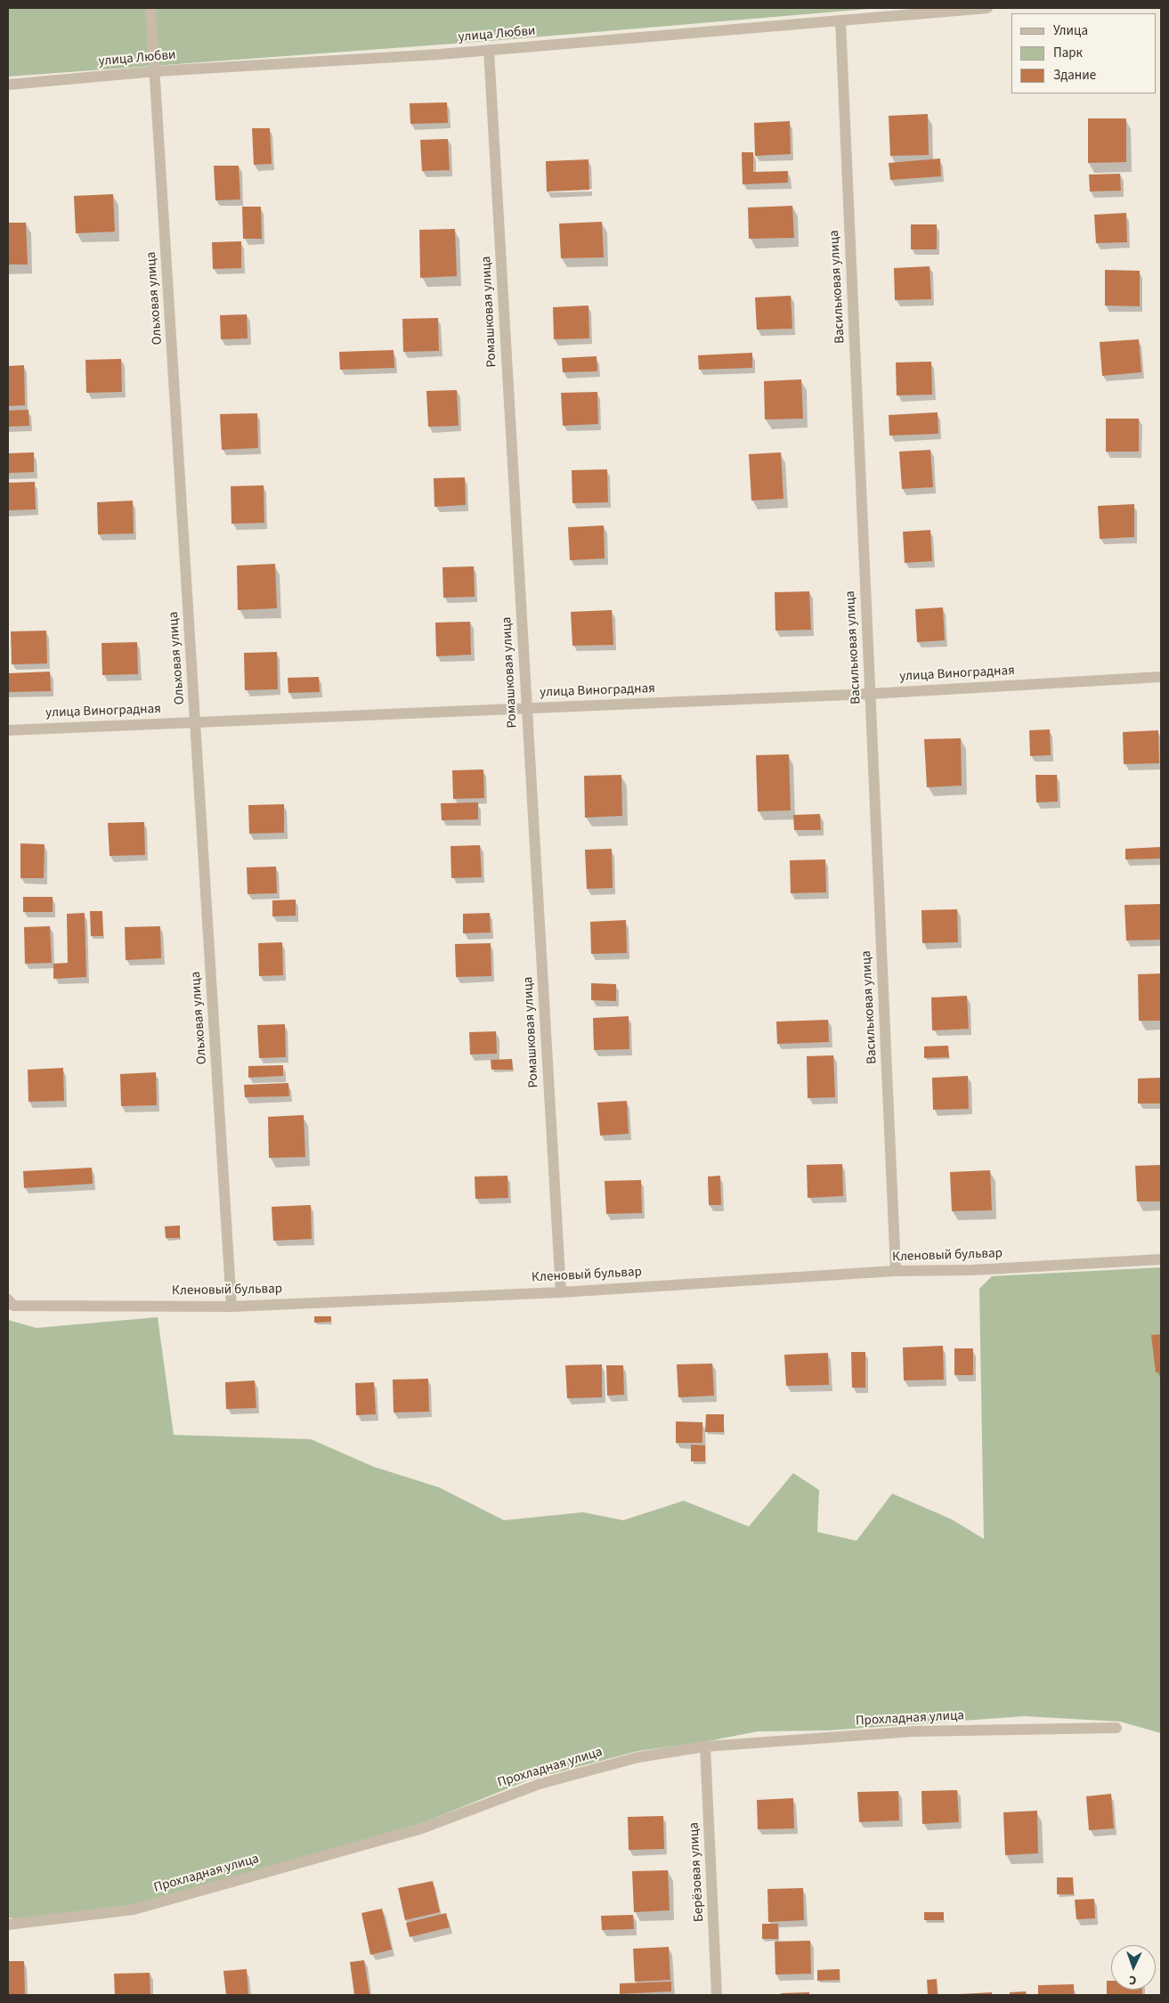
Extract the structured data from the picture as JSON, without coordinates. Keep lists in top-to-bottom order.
{
  "streets": {
    "street": [
      "улица Любви",
      "Васильковая улица",
      "Ольховая улица",
      "Ромашковая улица",
      "улица Виноградная",
      "Кленовый бульвар",
      "Прохладная улица",
      "Берёзовая улица"
    ]
  },
  "crossings": [
    ["улица Любви", "Васильковая улица"],
    ["улица Любви", "Ольховая улица"],
    ["улица Любви", "Ромашковая улица"],
    ["Васильковая улица", "улица Виноградная"],
    ["Васильковая улица", "Кленовый бульвар"],
    ["Ольховая улица", "улица Виноградная"],
    ["Ольховая улица", "Кленовый бульвар"],
    ["Ромашковая улица", "улица Виноградная"],
    ["Ромашковая улица", "Кленовый бульвар"],
    ["Прохладная улица", "Берёзовая улица"]
  ],
  "legend": ["Улица", "Парк", "Здание"],
  "north": "bottom"
}
